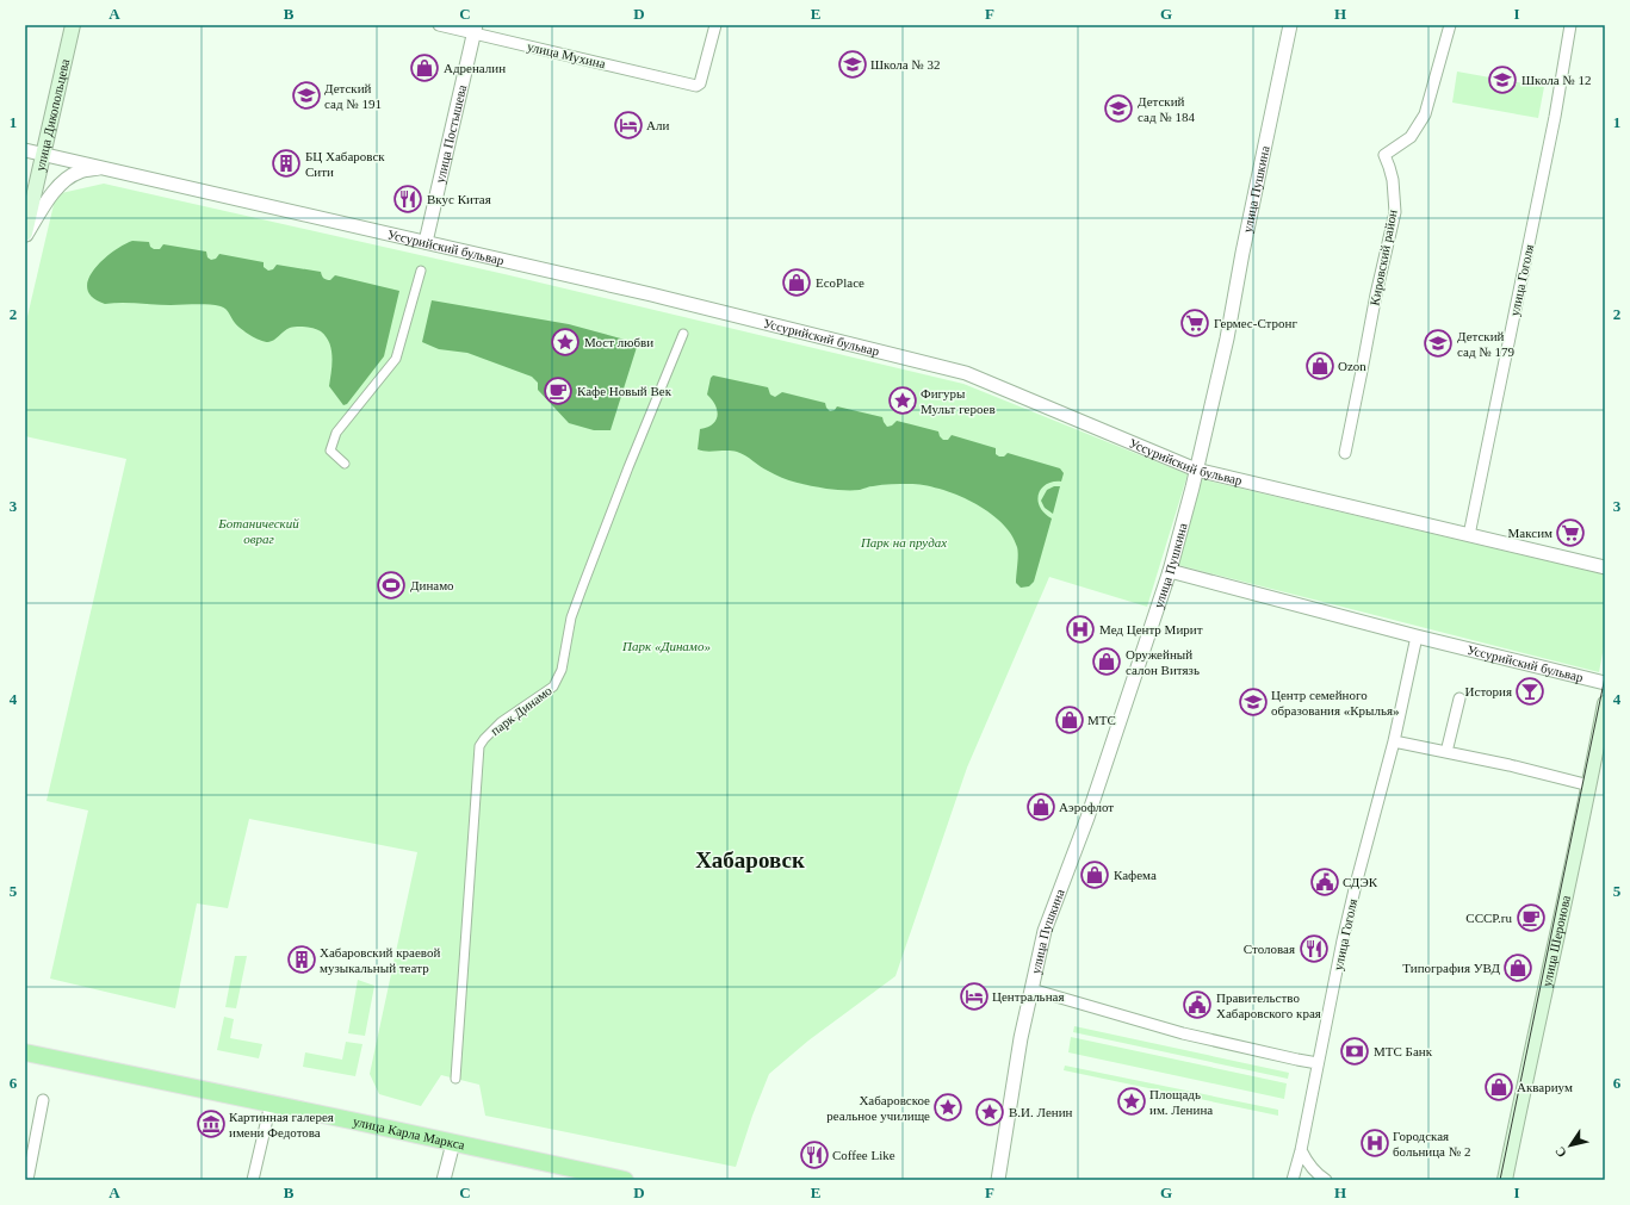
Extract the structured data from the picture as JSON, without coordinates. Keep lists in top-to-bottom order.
{
  "streets": {
    "main road": ["улица Дикопольцева", "улица Шеронова", "улица Карла Маркса"],
    "street": [
      "улица Мухина",
      "улица Постышева",
      "улица Пушкина",
      "Уссурийский бульвар",
      "Кировский район",
      "улица Гоголя",
      "парк Динамо"
    ]
  },
  "crossings": [
    ["улица Мухина", "улица Постышева"],
    ["улица Дикопольцева", "Уссурийский бульвар"],
    ["улица Постышева", "Уссурийский бульвар"],
    ["улица Пушкина", "Уссурийский бульвар"],
    ["Уссурийский бульвар", "улица Гоголя"]
  ],
  "districts": ["Хабаровск"],
  "parks": ["Ботанический овраг", "Парк на прудах", "Парк «Динамо»"],
  "places": {
    "school or university": [
      "Школа № 32",
      "Школа № 12",
      "Детский сад № 191",
      "Детский сад № 184",
      "Детский сад № 179",
      "Центр семейного образования «Крылья»"
    ],
    "shop": [
      "Адреналин",
      "EcoPlace",
      "Ozon",
      "Оружейный салон Витязь",
      "МТС",
      "Аэрофлот",
      "Кафема",
      "Типография УВД",
      "Аквариум"
    ],
    "hotel": ["Али", "Центральная"],
    "building": ["БЦ Хабаровск Сити", "Хабаровский краевой музыкальный театр"],
    "restaurant": ["Вкус Китая", "Столовая", "Coffee Like"],
    "supermarket": ["Гермес-Стронг", "Максим"],
    "place": [
      "Мост любви",
      "Фигуры Мульт героев",
      "Площадь им. Ленина",
      "Хабаровское реальное училище",
      "В.И. Ленин"
    ],
    "cafe": ["Кафе Новый Век", "СССР.ru"],
    "sports": ["Динамо"],
    "hospital": ["Мед Центр Мирит", "Городская больница № 2"],
    "bar": ["История"],
    "public building": ["СДЭК", "Правительство Хабаровского края"],
    "bank": ["МТС Банк"],
    "museum": ["Картинная галерея имени Федотова"]
  },
  "north": "bottom left",
  "grid": {
    "columns": [
      "A",
      "B",
      "C",
      "D",
      "E",
      "F",
      "G",
      "H",
      "I"
    ],
    "rows": [
      "1",
      "2",
      "3",
      "4",
      "5",
      "6"
    ]
  }
}
